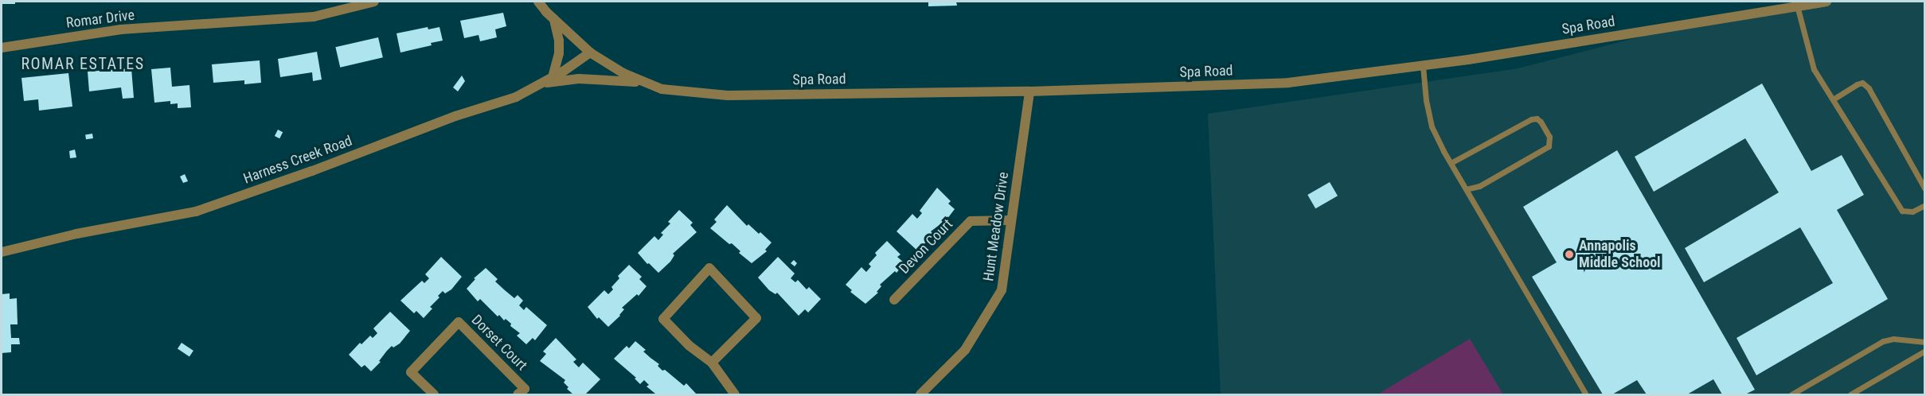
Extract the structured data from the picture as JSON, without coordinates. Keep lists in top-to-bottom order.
{
  "streets": {
    "street": [
      "Romar Drive",
      "Spa Road",
      "Harness Creek Road",
      "Hunt Meadow Drive",
      "Devon Court",
      "Dorset Court"
    ]
  },
  "crossings": [
    ["Spa Road", "Harness Creek Road"],
    ["Spa Road", "Hunt Meadow Drive"],
    ["Hunt Meadow Drive", "Devon Court"]
  ],
  "districts": ["ROMAR ESTATES"],
  "places": ["Annapolis Middle School"]
}
